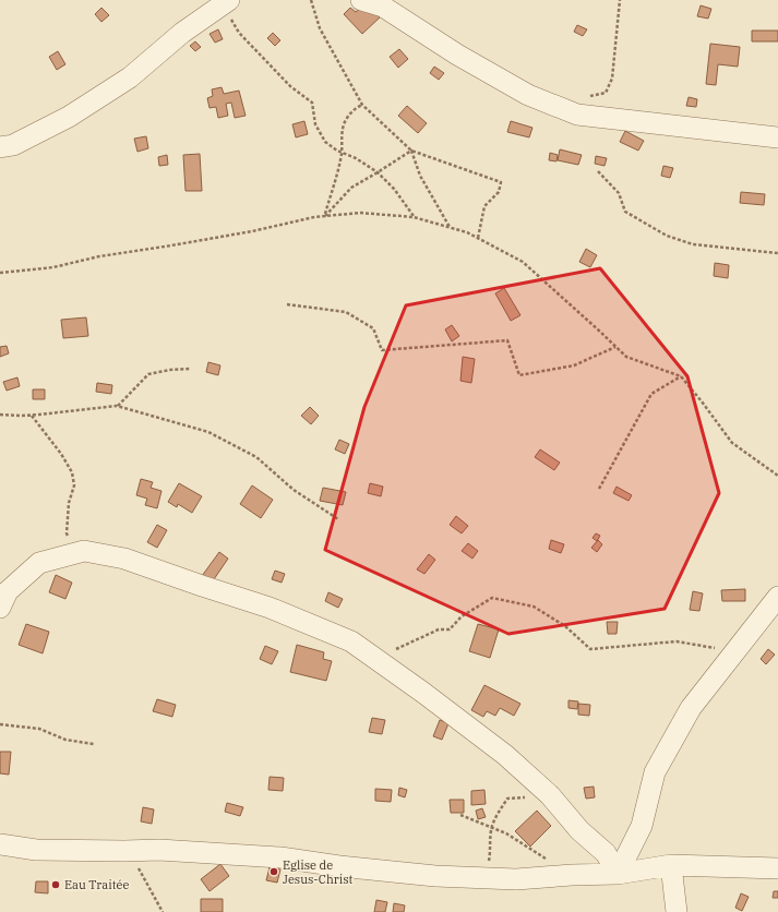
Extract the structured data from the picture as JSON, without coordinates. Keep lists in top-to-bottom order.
{
  "places": ["Eglise de Jesus-Christ", "Eau Traitée"]
}
